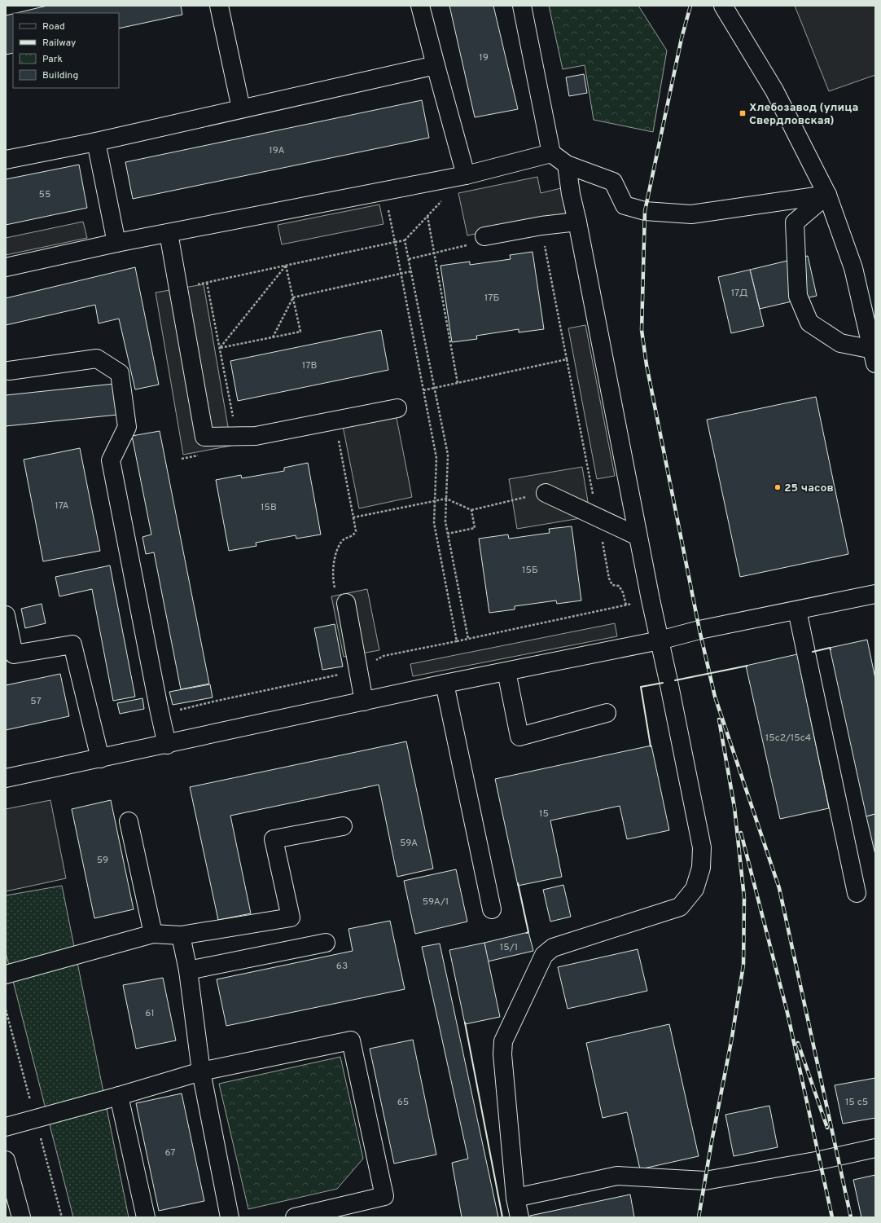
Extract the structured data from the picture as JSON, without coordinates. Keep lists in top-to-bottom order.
{
  "places": {
    "transit": ["Хлебозавод (улица Свердловская)"],
    "other": ["25 часов"]
  },
  "house_numbers": [
    "19",
    "19А",
    "55",
    "17Д",
    "17Б",
    "17В",
    "17А",
    "15В",
    "15Б",
    "57",
    "15с2/15с4",
    "15",
    "59А",
    "59",
    "59А/1",
    "15/1",
    "63",
    "61",
    "65",
    "15 с5",
    "67"
  ],
  "legend": [
    "Road",
    "Railway",
    "Park",
    "Building"
  ]
}
